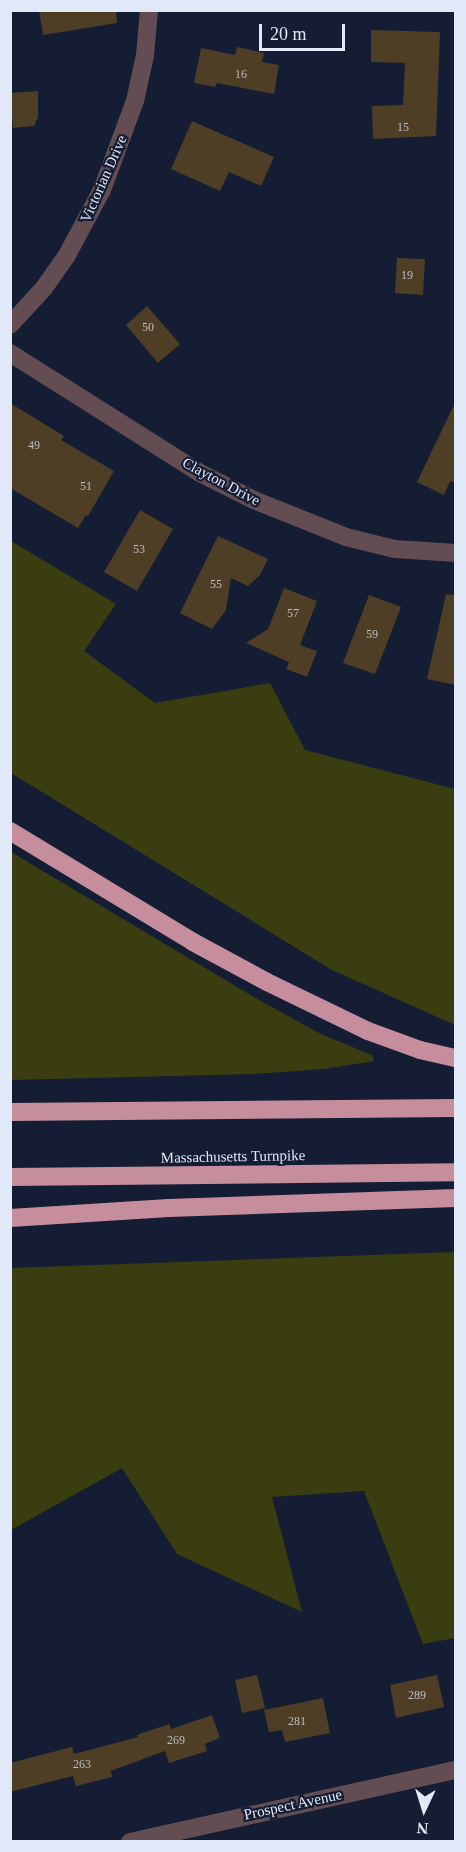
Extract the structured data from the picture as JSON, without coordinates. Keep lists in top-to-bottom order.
{
  "streets": {
    "highway": ["Massachusetts Turnpike"],
    "street": ["Victorian Drive", "Clayton Drive", "Prospect Avenue"]
  },
  "house_numbers": [
    "16",
    "15",
    "19",
    "50",
    "49",
    "51",
    "53",
    "55",
    "57",
    "59",
    "289",
    "281",
    "269",
    "263"
  ],
  "scale_bar": "20 m",
  "north": "bottom"
}
